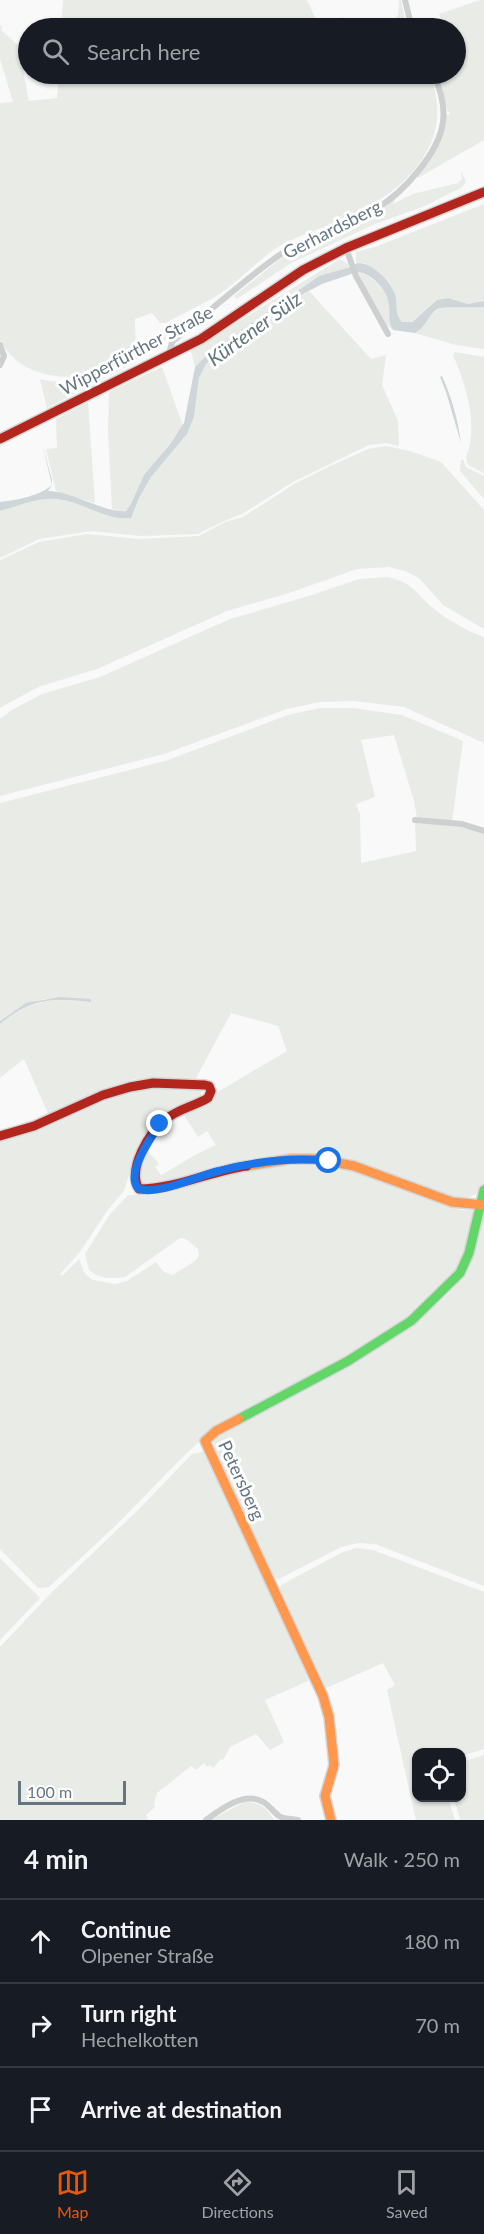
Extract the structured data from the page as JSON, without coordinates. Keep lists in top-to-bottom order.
{
  "streets": {
    "street": ["Gerhardsberg", "Wipperfürther Straße", "Petersberg"]
  },
  "crossings": [
    ["Gerhardsberg", "Wipperfürther Straße"]
  ],
  "water": ["Kürtener Sülz"],
  "scale_bar": "100 m",
  "page": {
    "search": "Search here",
    "scale": "100 m",
    "heading": ["4 min", "Walk · 250 m"],
    "list": [
      ["Continue", "Olpener Straße", "180 m"],
      ["Turn right", "Hechelkotten", "70 m"],
      "Arrive at destination"
    ],
    "nav": ["Map", "Directions", "Saved"]
  }
}
